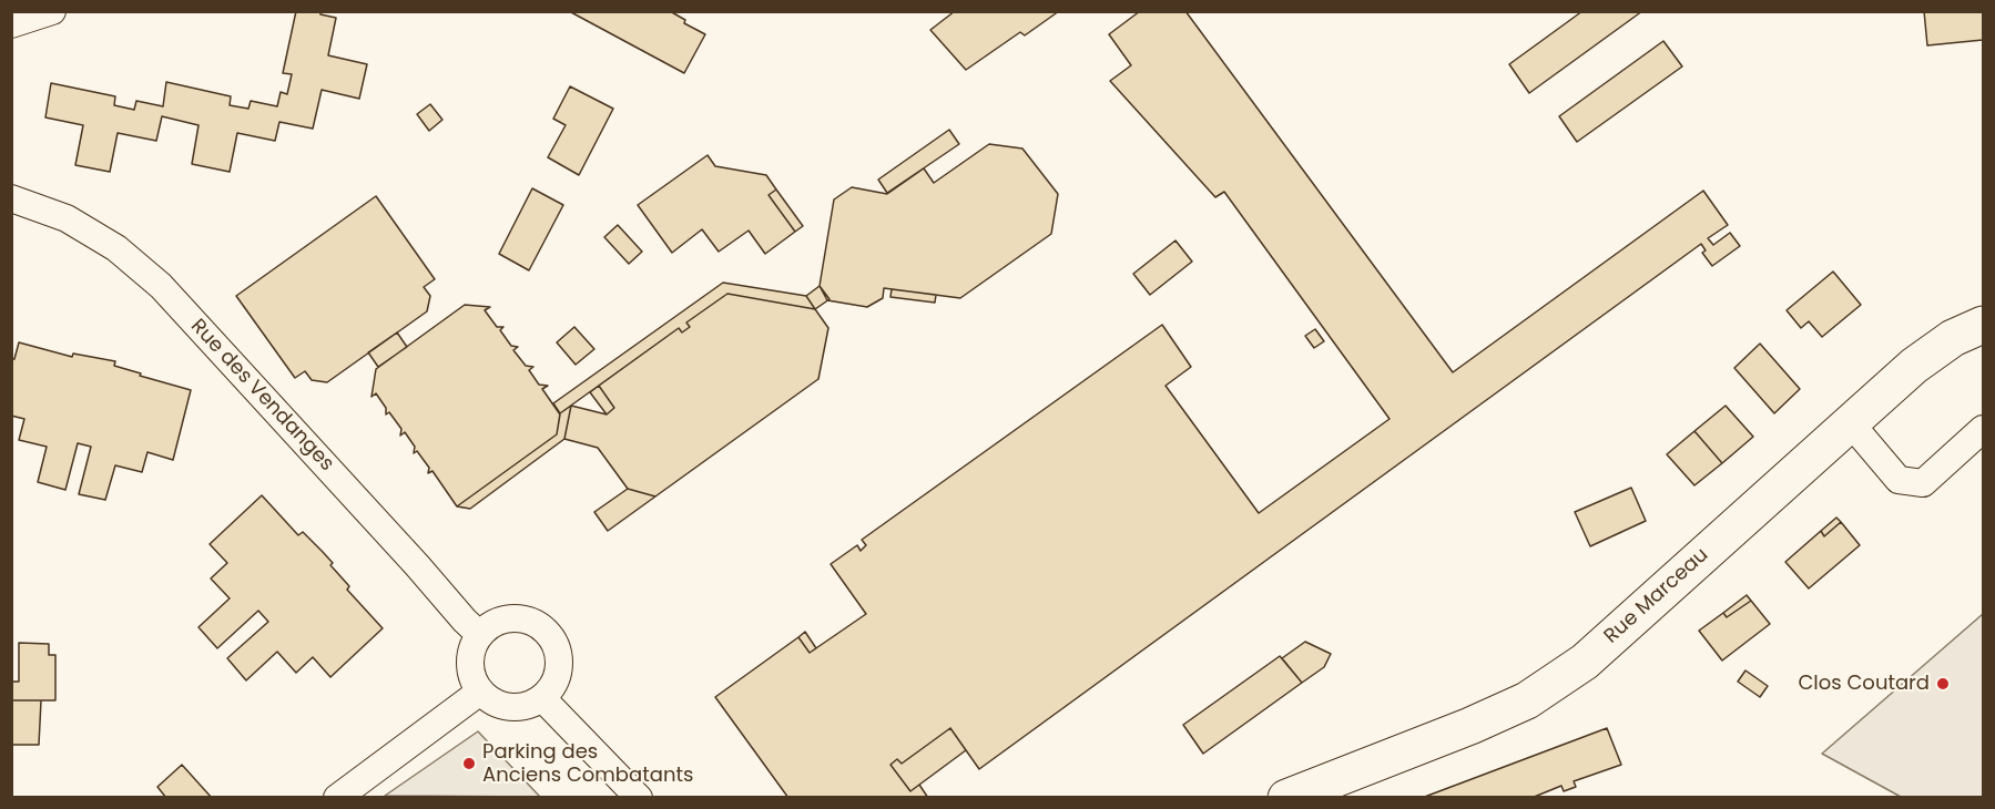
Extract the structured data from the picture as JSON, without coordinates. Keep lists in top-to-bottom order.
{
  "streets": {
    "street": ["Rue des Vendanges", "Rue Marceau"]
  },
  "places": ["Clos Coutard", "Parking des Anciens Combatants"]
}
